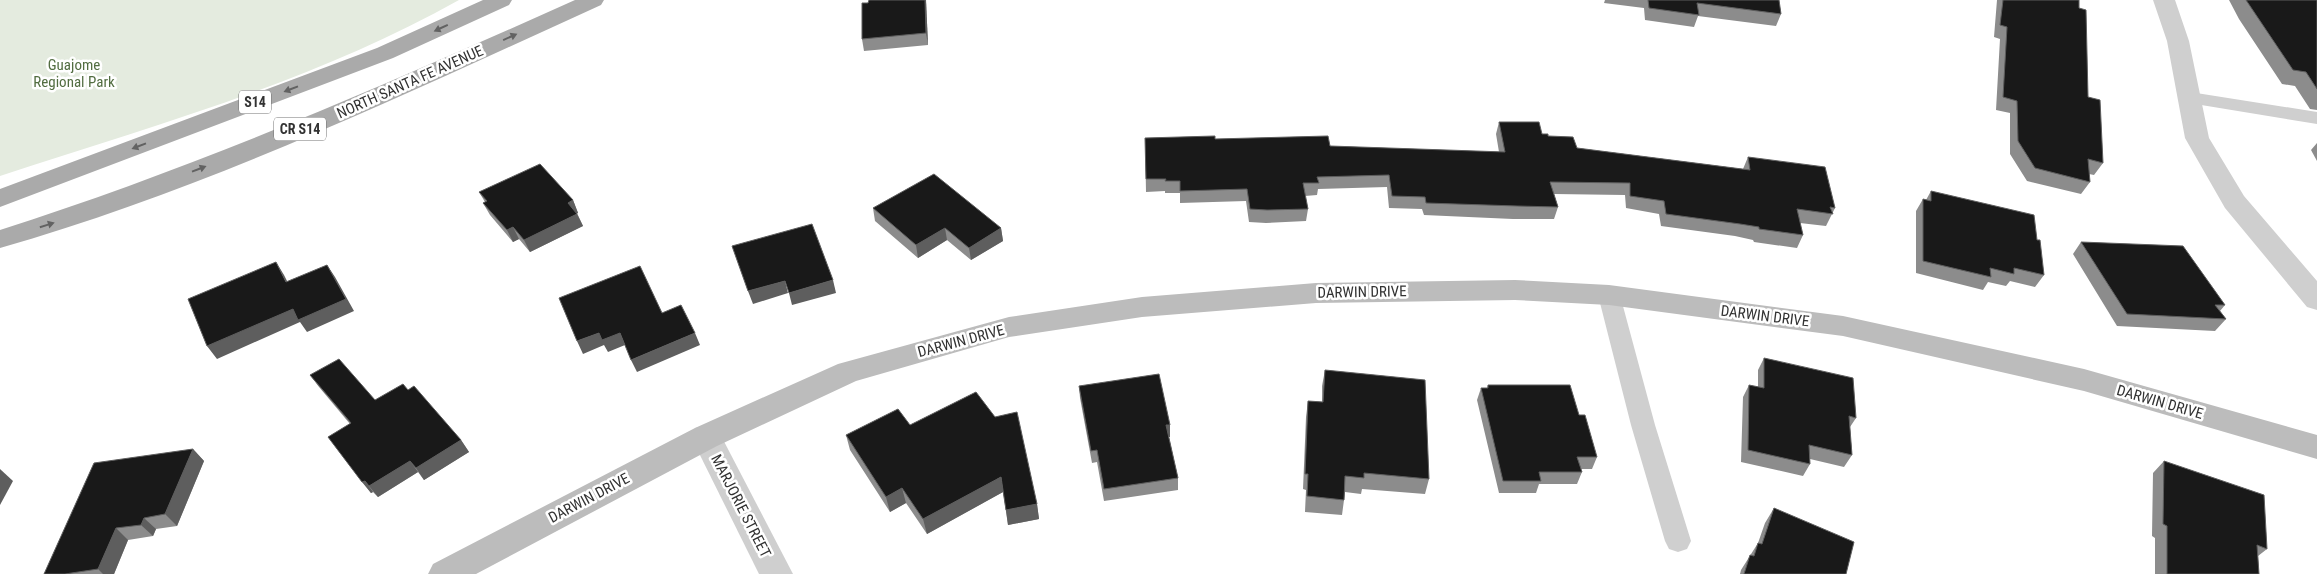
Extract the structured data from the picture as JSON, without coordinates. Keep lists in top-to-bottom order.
{
  "streets": {
    "main road": ["NORTH SANTA FE AVENUE", "S14", "CR S14"],
    "street": ["DARWIN DRIVE", "MARJORIE STREET"]
  },
  "crossings": [
    ["DARWIN DRIVE", "MARJORIE STREET"]
  ],
  "parks": ["Guajome Regional Park"]
}
